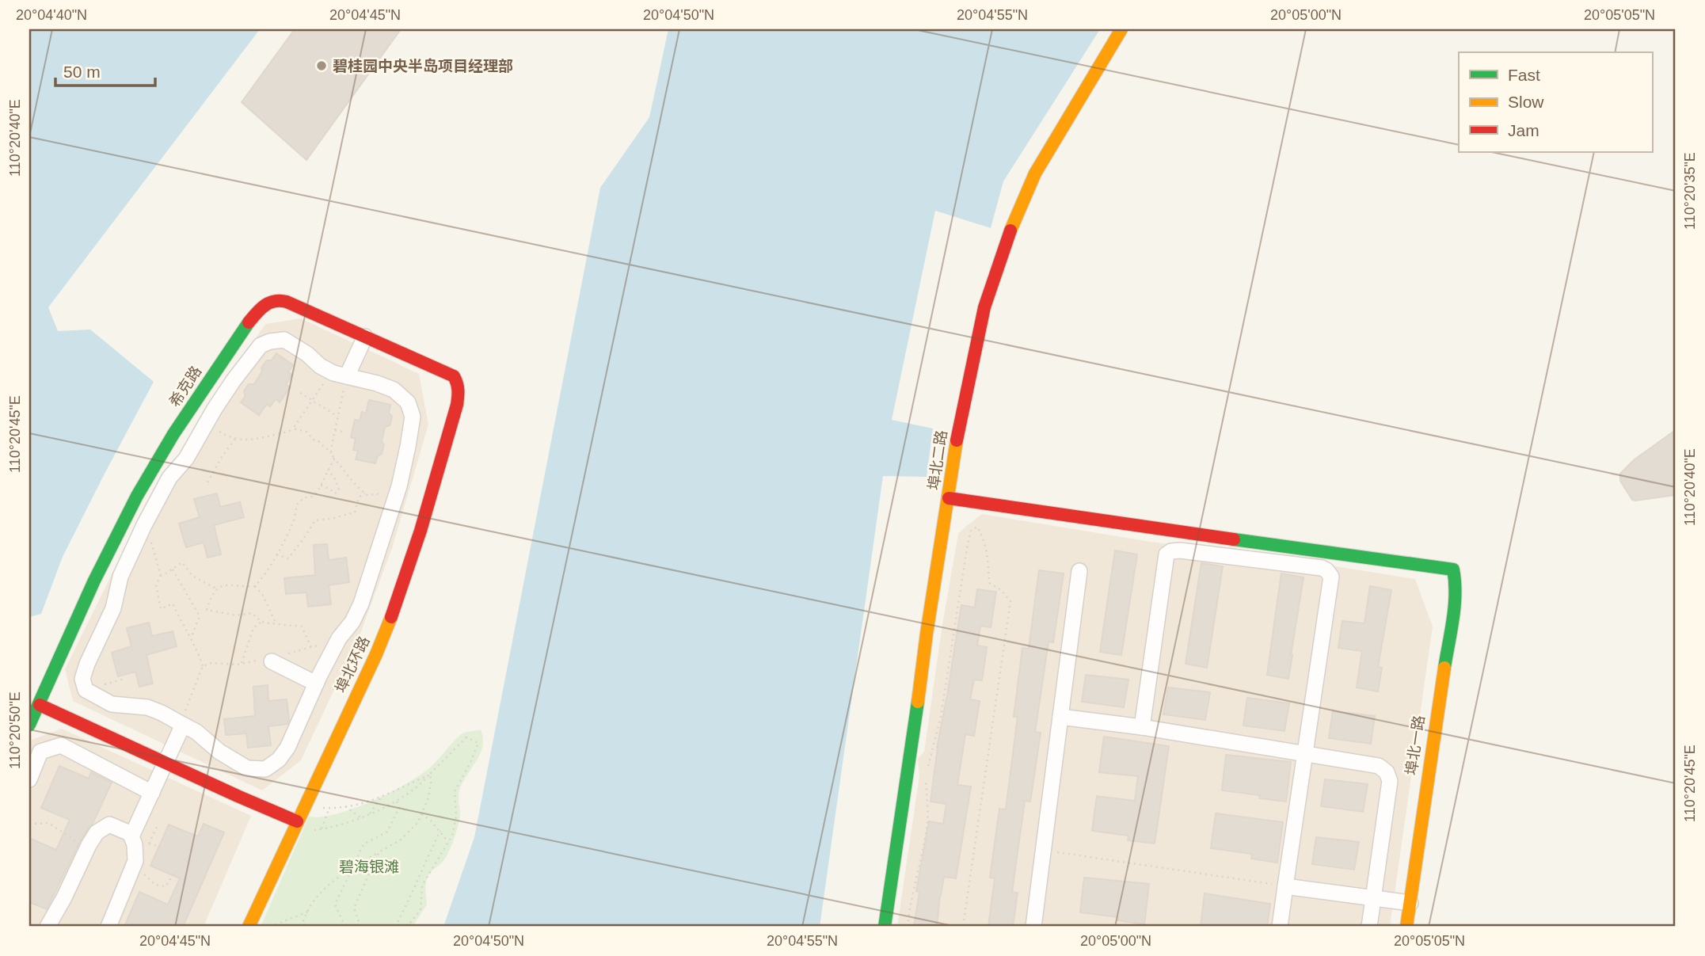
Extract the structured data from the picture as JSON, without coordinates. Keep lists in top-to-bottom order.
{
  "streets": {
    "street": [
      "希克路",
      "埠北二路",
      "埠北环路",
      "埠北一路"
    ]
  },
  "crossings": [
    ["希克路", "埠北环路"],
    ["埠北二路", "埠北一路"]
  ],
  "parks": ["碧海银滩"],
  "places": ["碧桂园中央半岛项目经理部"],
  "legend": ["Fast", "Slow", "Jam"],
  "scale_bar": "50 m",
  "coordinates": [
    "20°04'40\"N",
    "20°04'45\"N",
    "20°04'50\"N",
    "20°04'55\"N",
    "20°05'00\"N",
    "20°05'05\"N",
    "110°20'40\"E",
    "110°20'35\"E",
    "110°20'45\"E",
    "110°20'50\"E"
  ]
}
